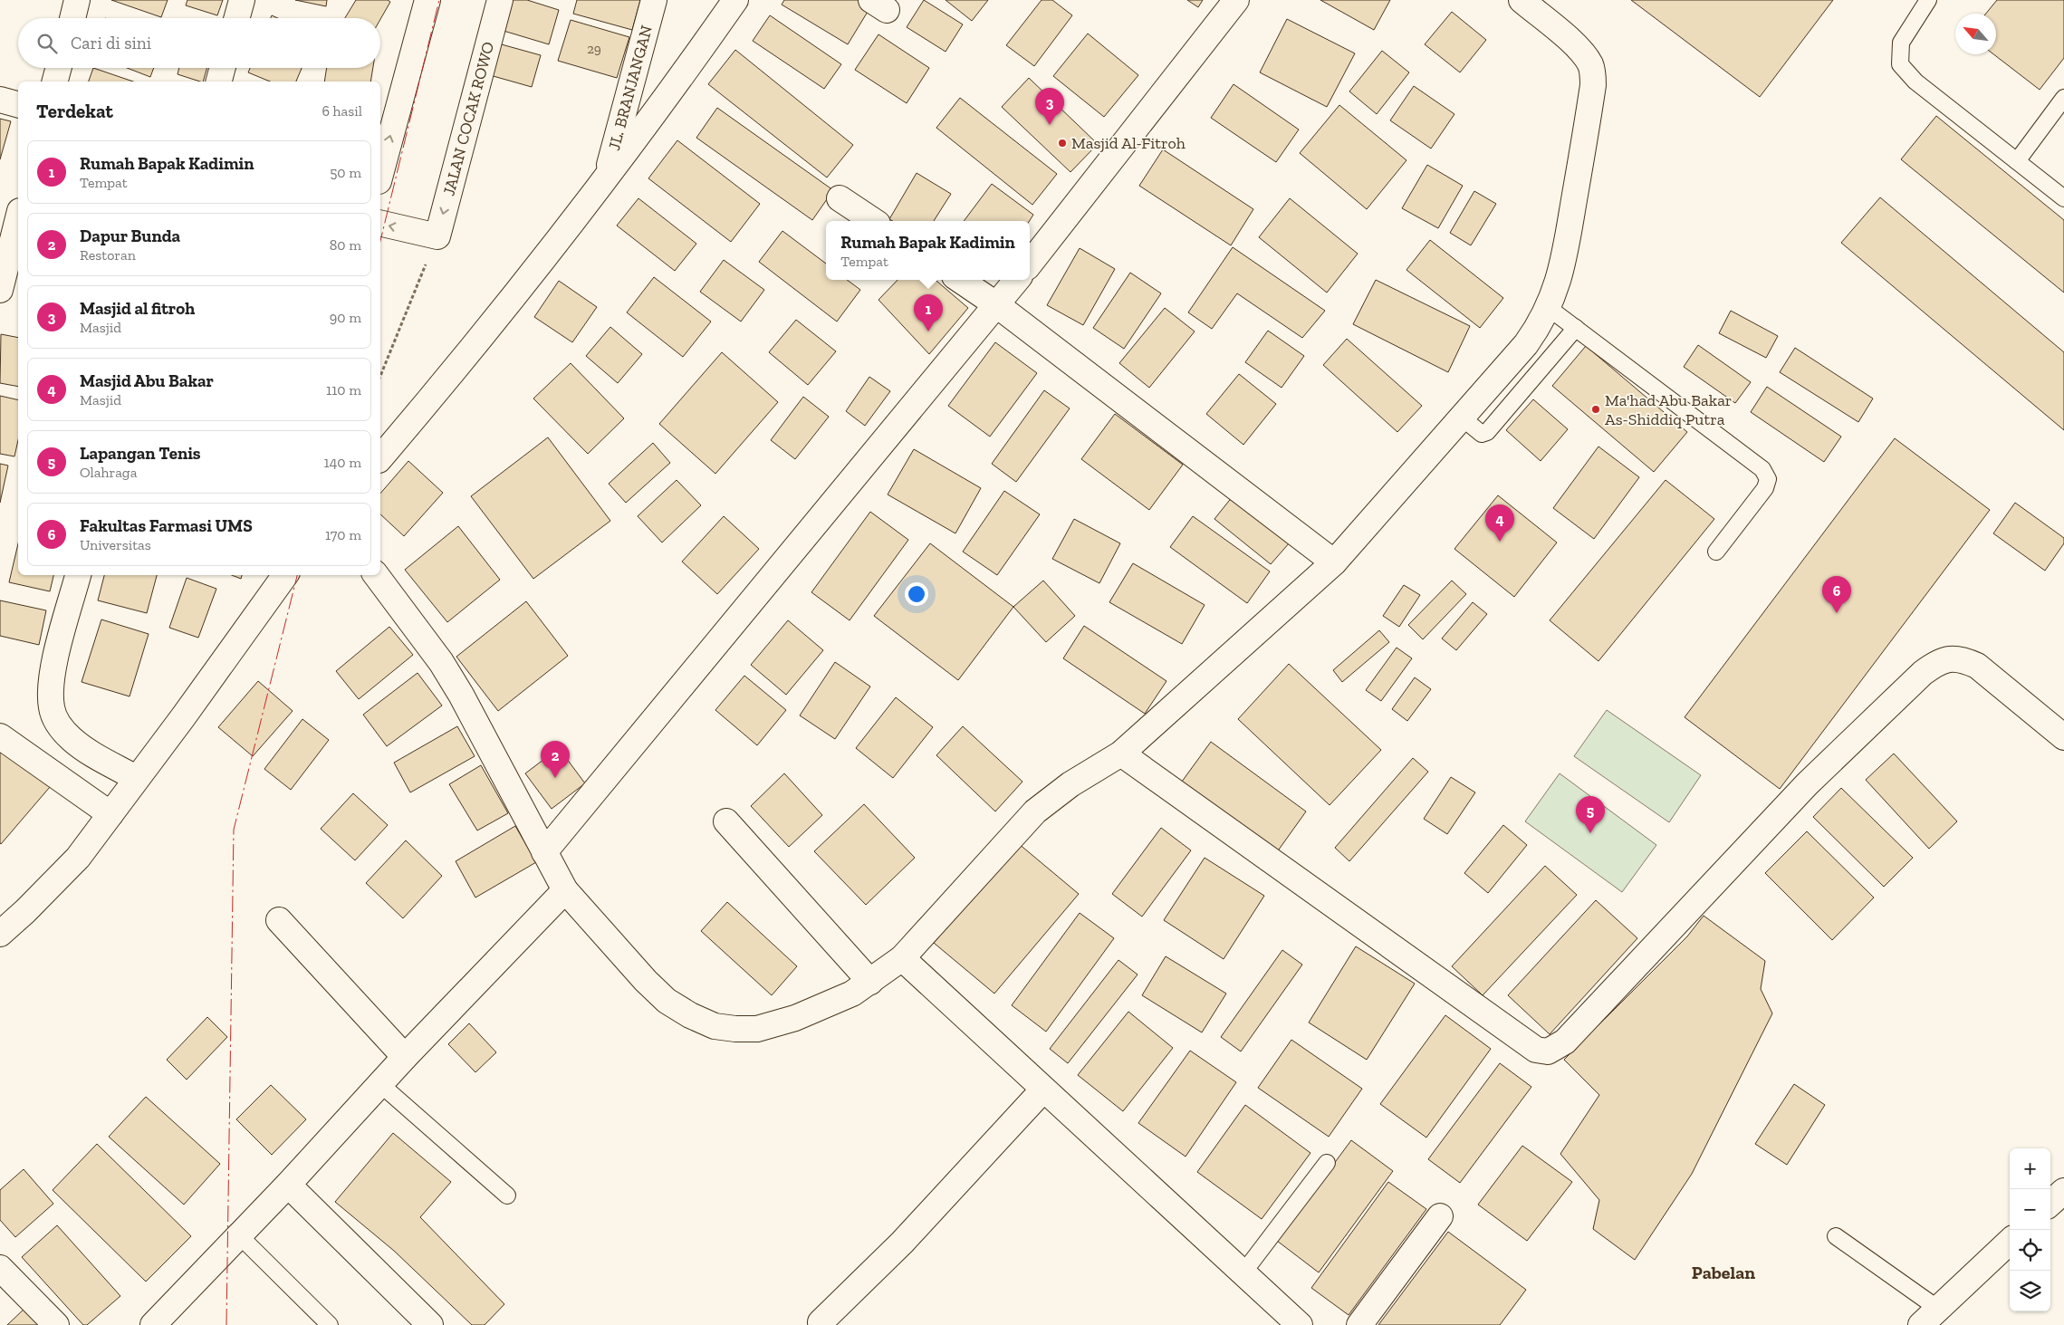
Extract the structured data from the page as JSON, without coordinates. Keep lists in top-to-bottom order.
{
  "streets": {
    "street": ["JL. BRANJANGAN", "JALAN COCAK ROWO"]
  },
  "districts": ["Pabelan"],
  "places": ["Masjid Al-Fitroh", "Ma'had Abu Bakar As-Shiddiq Putra"],
  "house_numbers": ["29"],
  "north": "top left",
  "page": {
    "search": "Cari di sini",
    "heading": ["Terdekat", "6 hasil"],
    "pins": [
      "3",
      "1",
      "4",
      "6",
      "2",
      "5"
    ],
    "list": [
      {
        "mark": "1",
        "name": "Rumah Bapak Kadimin",
        "note": "Tempat",
        "value": "50 m"
      },
      {
        "mark": "2",
        "name": "Dapur Bunda",
        "note": "Restoran",
        "value": "80 m"
      },
      {
        "mark": "3",
        "name": "Masjid al fitroh",
        "note": "Masjid",
        "value": "90 m"
      },
      {
        "mark": "4",
        "name": "Masjid Abu Bakar",
        "note": "Masjid",
        "value": "110 m"
      },
      {
        "mark": "5",
        "name": "Lapangan Tenis",
        "note": "Olahraga",
        "value": "140 m"
      },
      {
        "mark": "6",
        "name": "Fakultas Farmasi UMS",
        "note": "Universitas",
        "value": "170 m"
      }
    ],
    "popup": ["Rumah Bapak Kadimin", "Tempat"],
    "map_buttons": ["+", "−"]
  }
}
